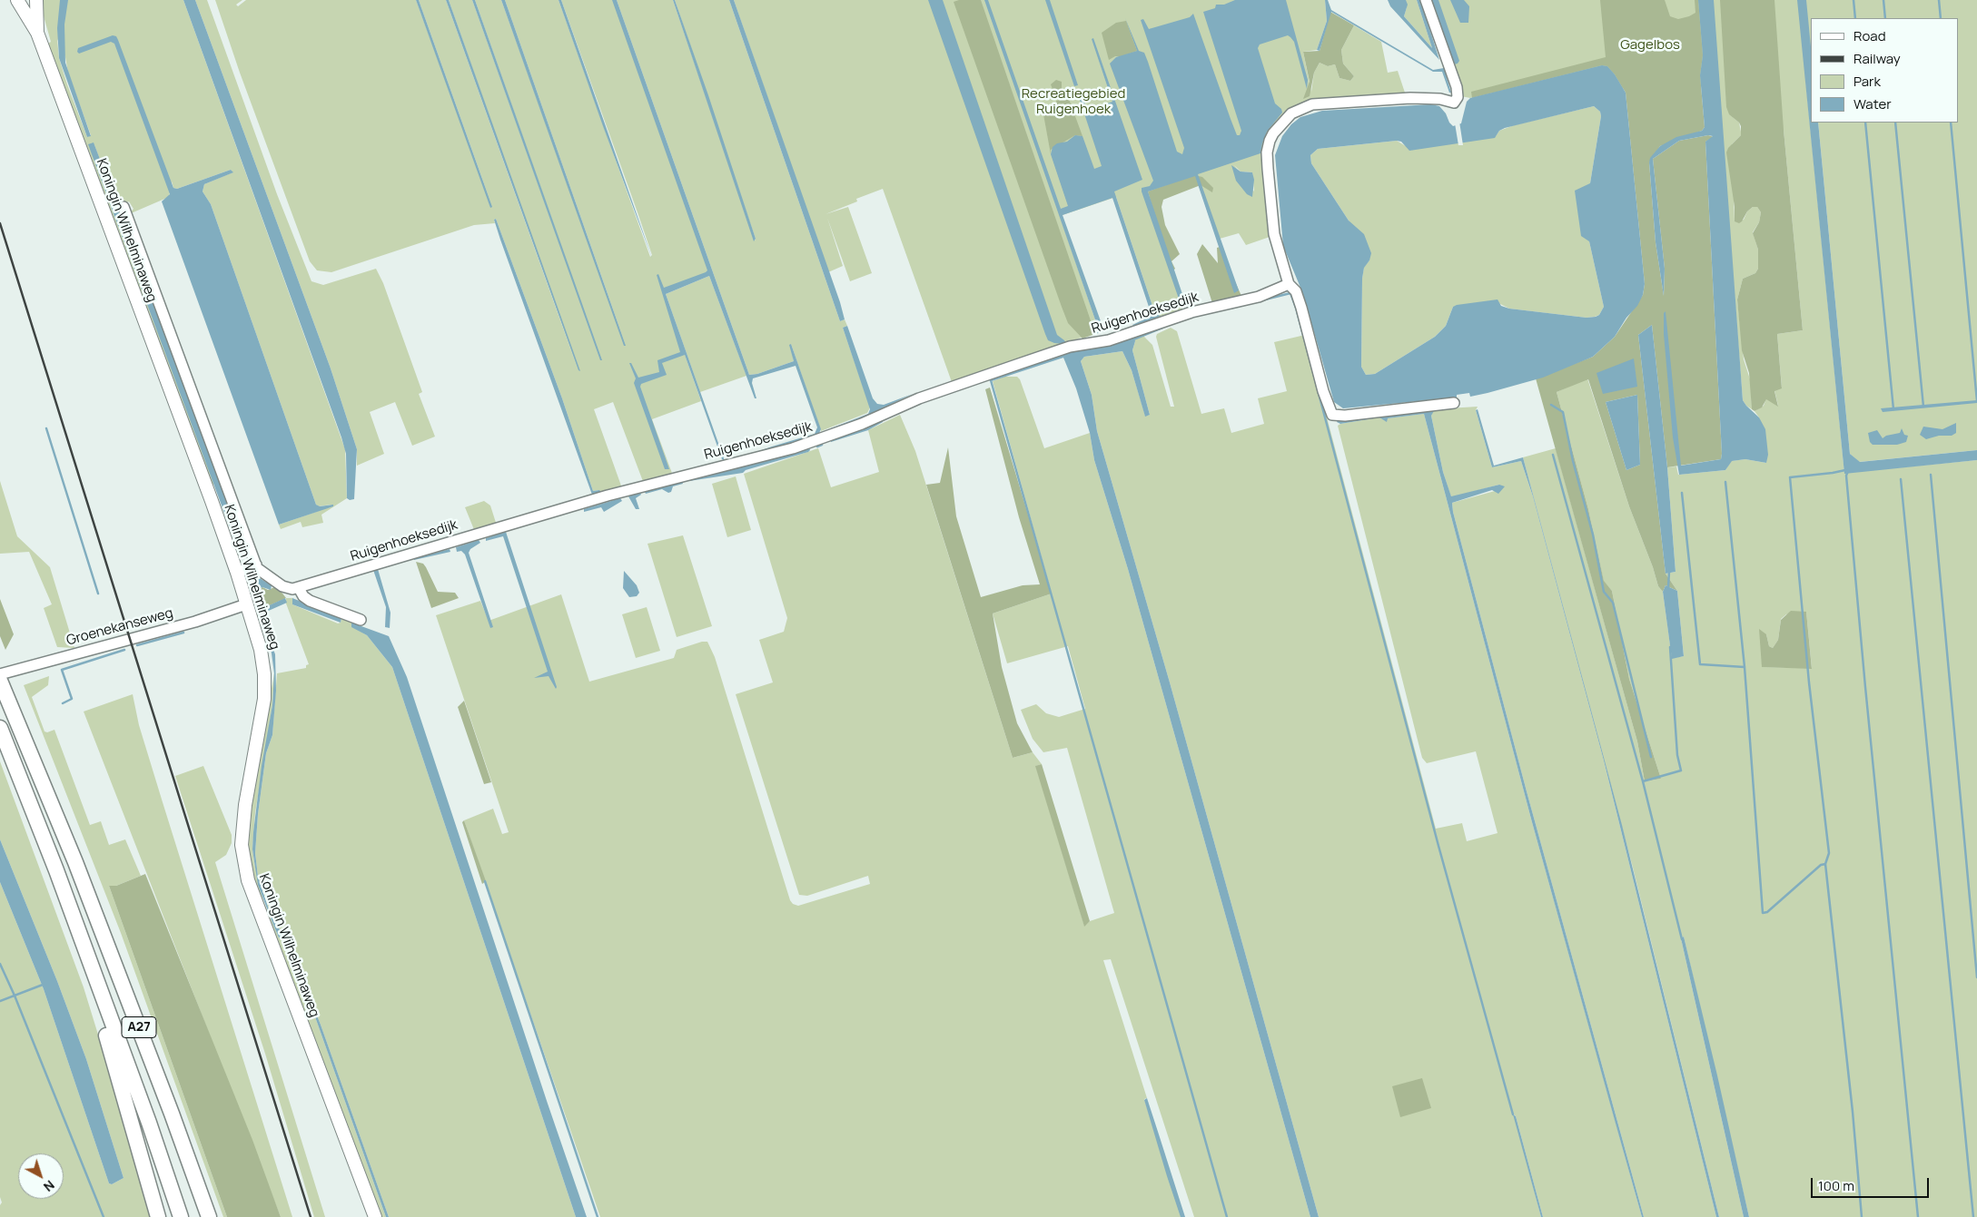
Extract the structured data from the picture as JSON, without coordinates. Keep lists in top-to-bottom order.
{
  "streets": {
    "highway": ["A27"],
    "main road": ["Koningin Wilhelminaweg"],
    "street": ["Ruigenhoeksedijk", "Groenekanseweg"]
  },
  "crossings": [
    ["Koningin Wilhelminaweg", "Groenekanseweg"]
  ],
  "parks": ["Gagelbos", "Recreatiegebied Ruigenhoek"],
  "legend": [
    "Road",
    "Railway",
    "Park",
    "Water"
  ],
  "scale_bar": "100 m",
  "north": "bottom right"
}
